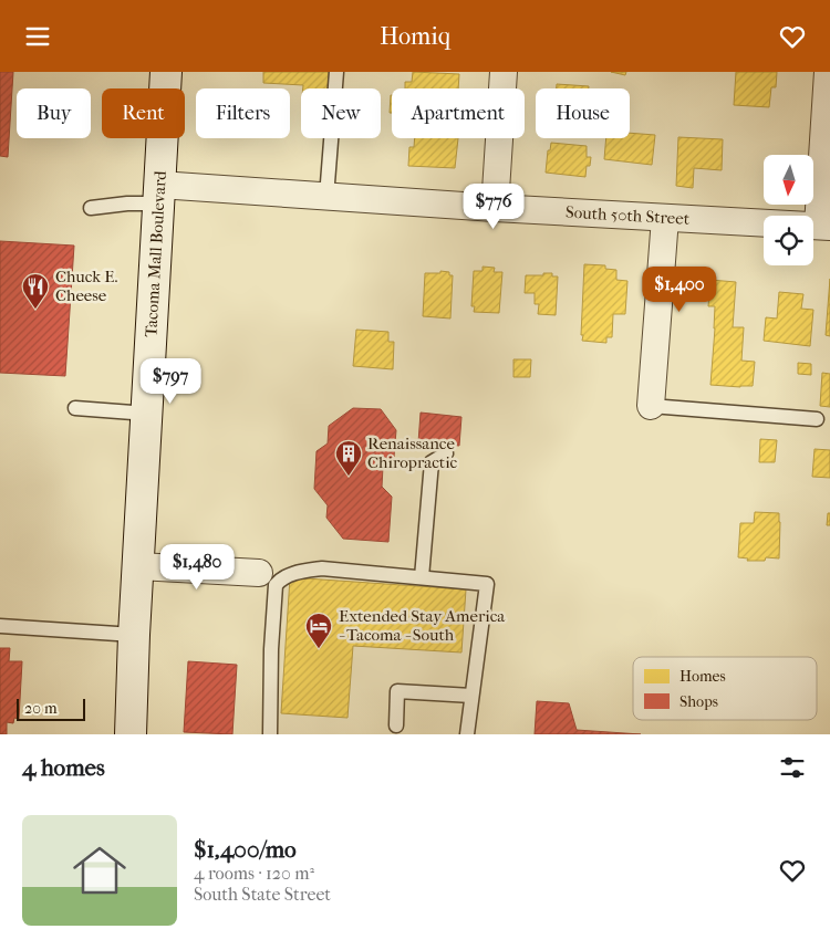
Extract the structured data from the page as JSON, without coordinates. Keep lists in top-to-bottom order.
{
  "streets": {
    "main road": ["Tacoma Mall Boulevard"],
    "street": ["South 50th Street"]
  },
  "crossings": [
    ["South 50th Street", "Tacoma Mall Boulevard"]
  ],
  "places": {
    "restaurant": ["Chuck E. Cheese"],
    "building": ["Renaissance Chiropractic"],
    "hotel": ["Extended Stay America - Tacoma - South"]
  },
  "legend": ["Homes", "Shops"],
  "scale_bar": "20 m",
  "north": "bottom",
  "page": {
    "header": "Homiq",
    "chip": [
      "Buy",
      "Rent",
      "Filters",
      "New",
      "Apartment",
      "House"
    ],
    "price": [
      "$776",
      "$1,400",
      "$797",
      "$1,480"
    ],
    "scale": "20 m",
    "heading": "4 homes",
    "list": [
      {
        "name": "$1,400/mo",
        "note": "4 rooms · 120 m² · South State Street"
      }
    ]
  }
}
